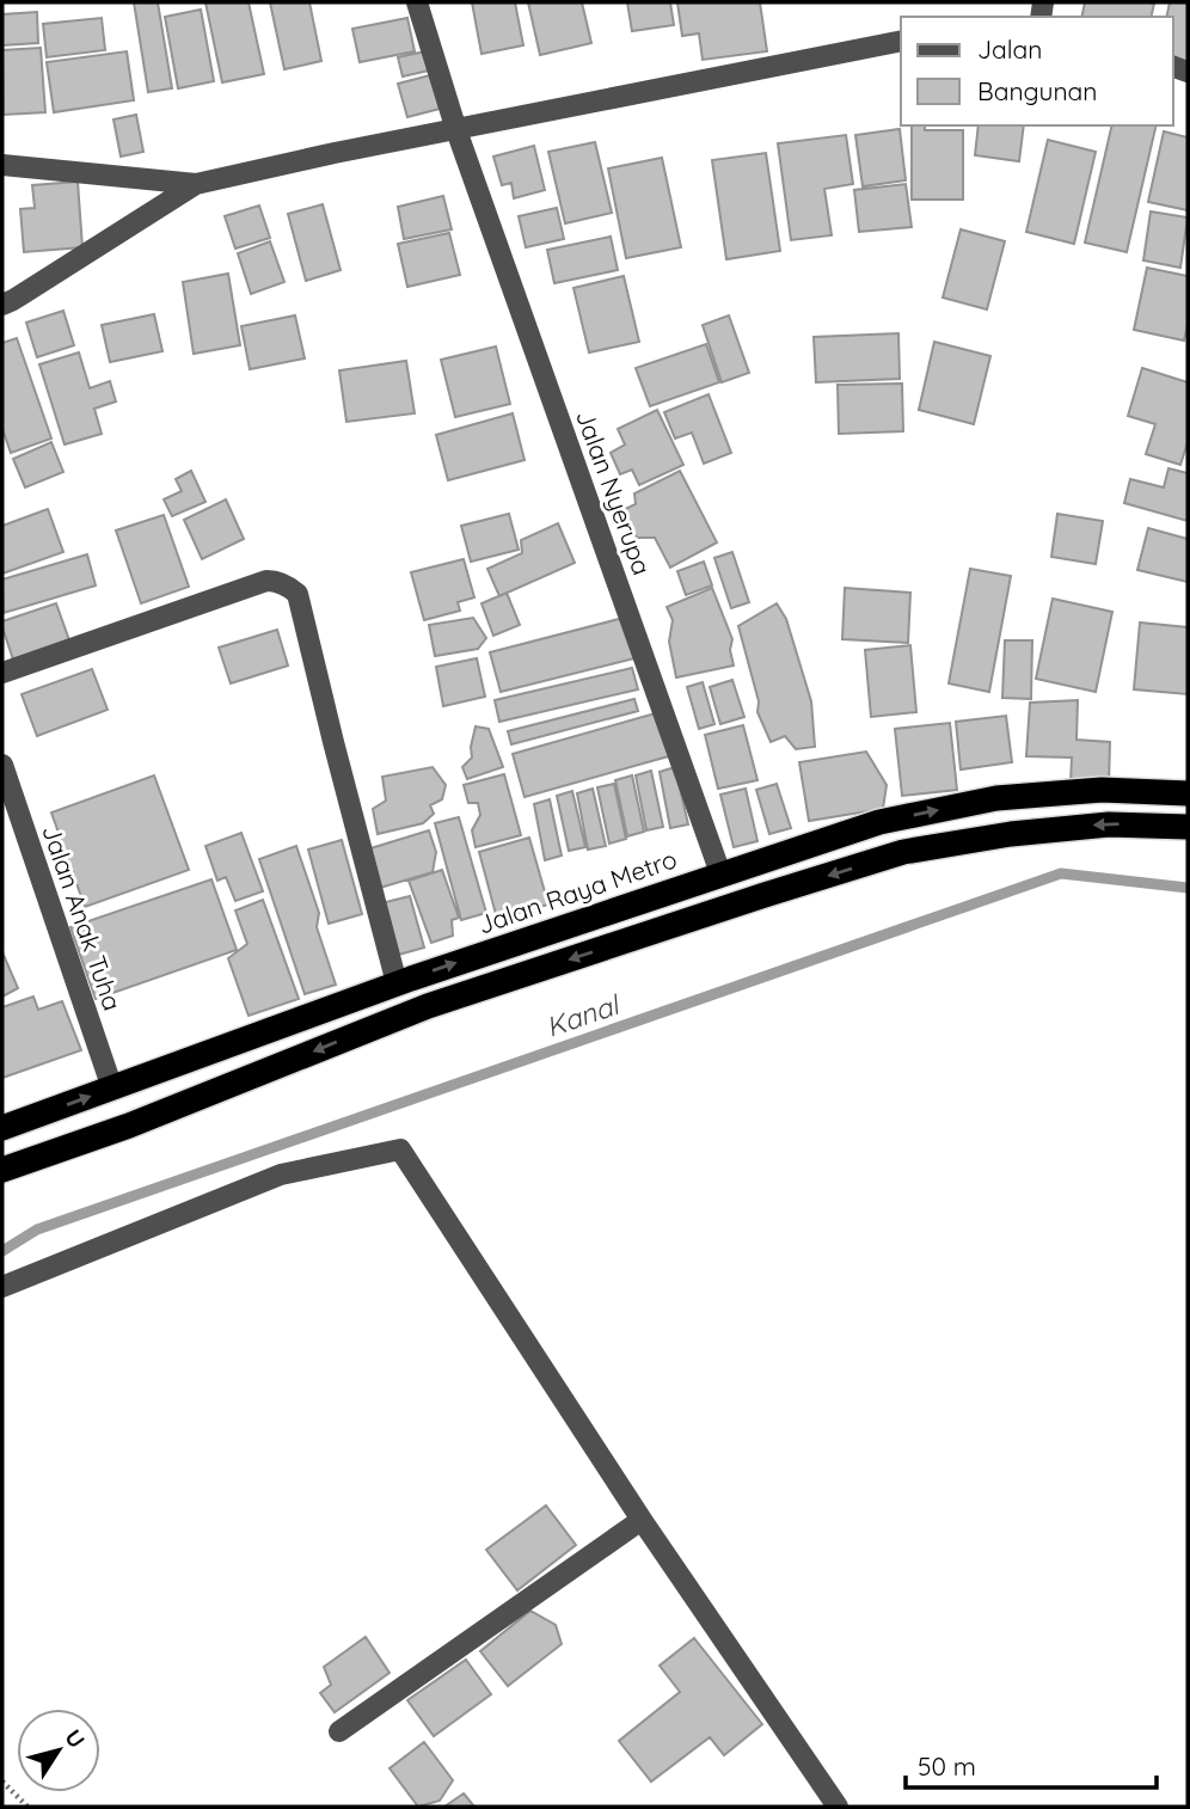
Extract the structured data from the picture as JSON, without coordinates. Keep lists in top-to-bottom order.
{
  "streets": {
    "highway": ["Jalan Raya Metro"],
    "street": ["Jalan Nyerupa", "Jalan Anak Tuha"]
  },
  "crossings": [
    ["Jalan Nyerupa", "Jalan Raya Metro"],
    ["Jalan Raya Metro", "Jalan Anak Tuha"]
  ],
  "water": ["Kanal"],
  "legend": ["Jalan", "Bangunan"],
  "scale_bar": "50 m",
  "north": "top right"
}
